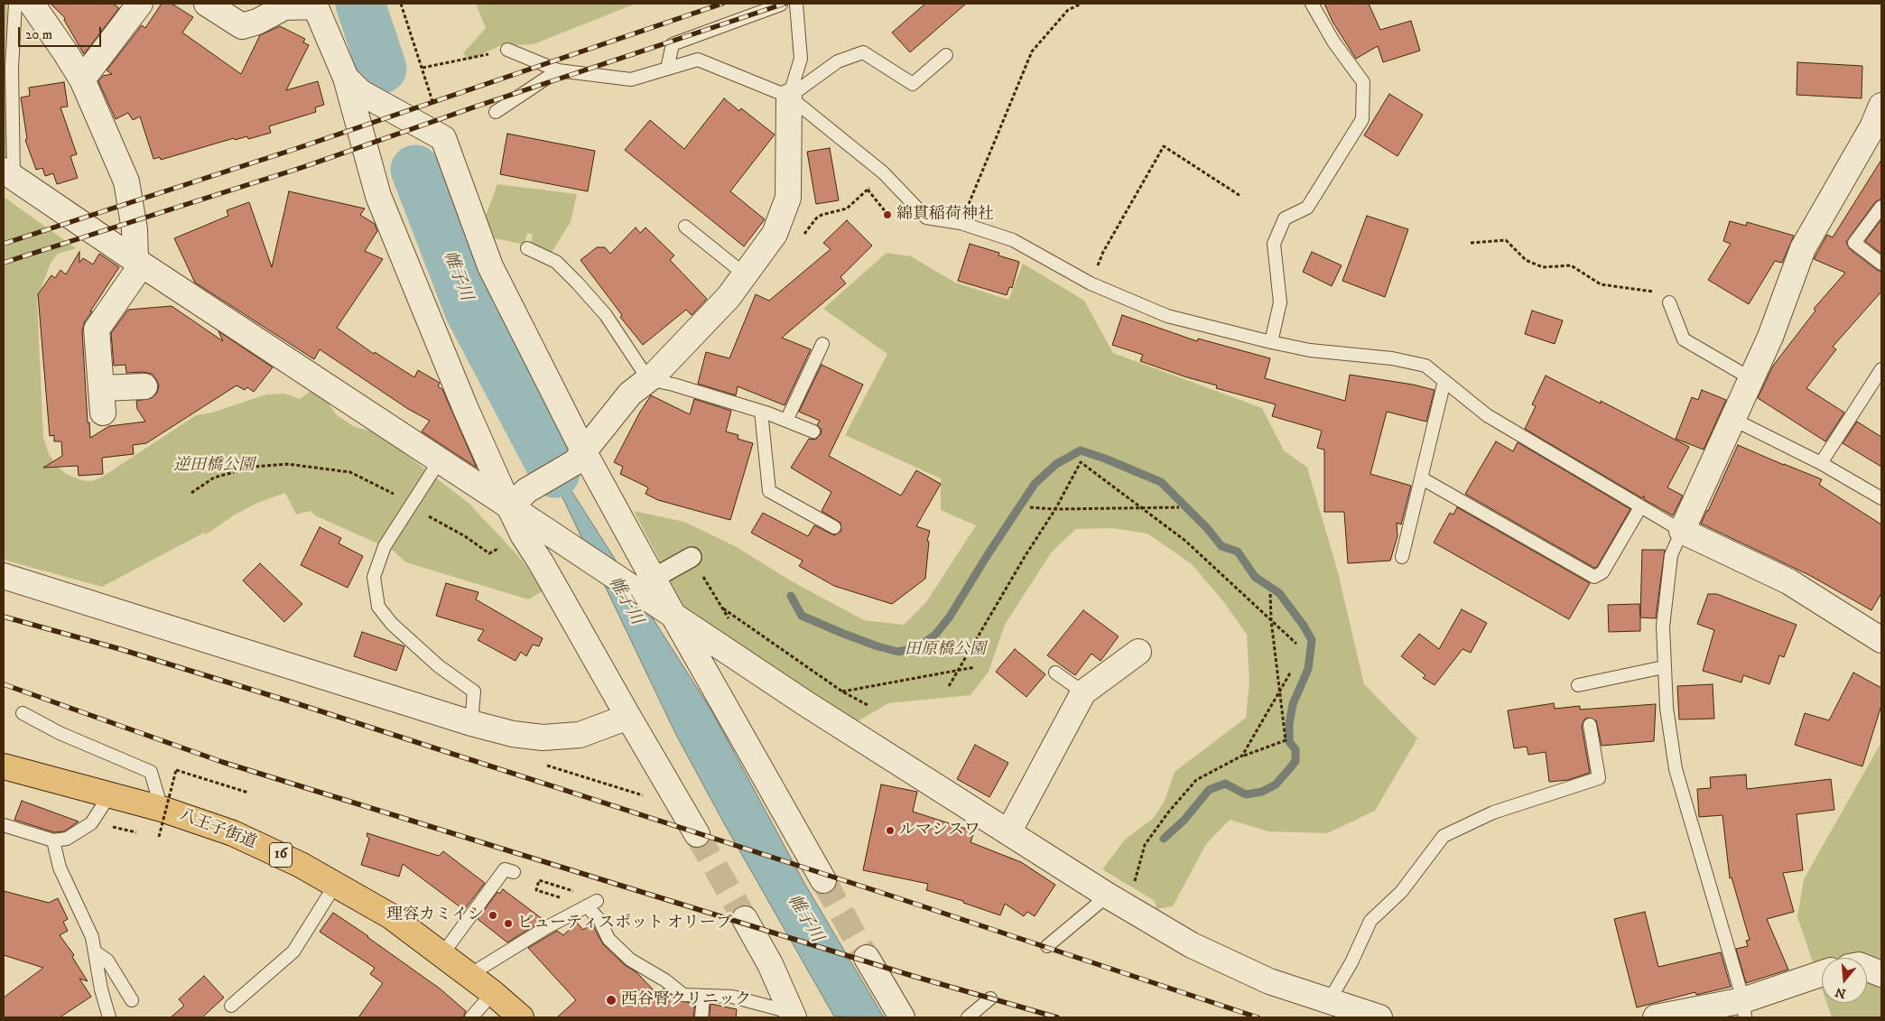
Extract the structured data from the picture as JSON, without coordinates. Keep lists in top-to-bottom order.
{
  "streets": {
    "highway": ["八王子街道", "16"]
  },
  "water": ["帷子川"],
  "parks": ["逆田橋公園", "田原橋公園"],
  "places": [
    "綿貫稲荷神社",
    "ルマシスワ",
    "理容カミイシ",
    "ビューティスポット オリーブ",
    "西谷腎クリニック"
  ],
  "scale_bar": "20 m",
  "north": "bottom"
}
